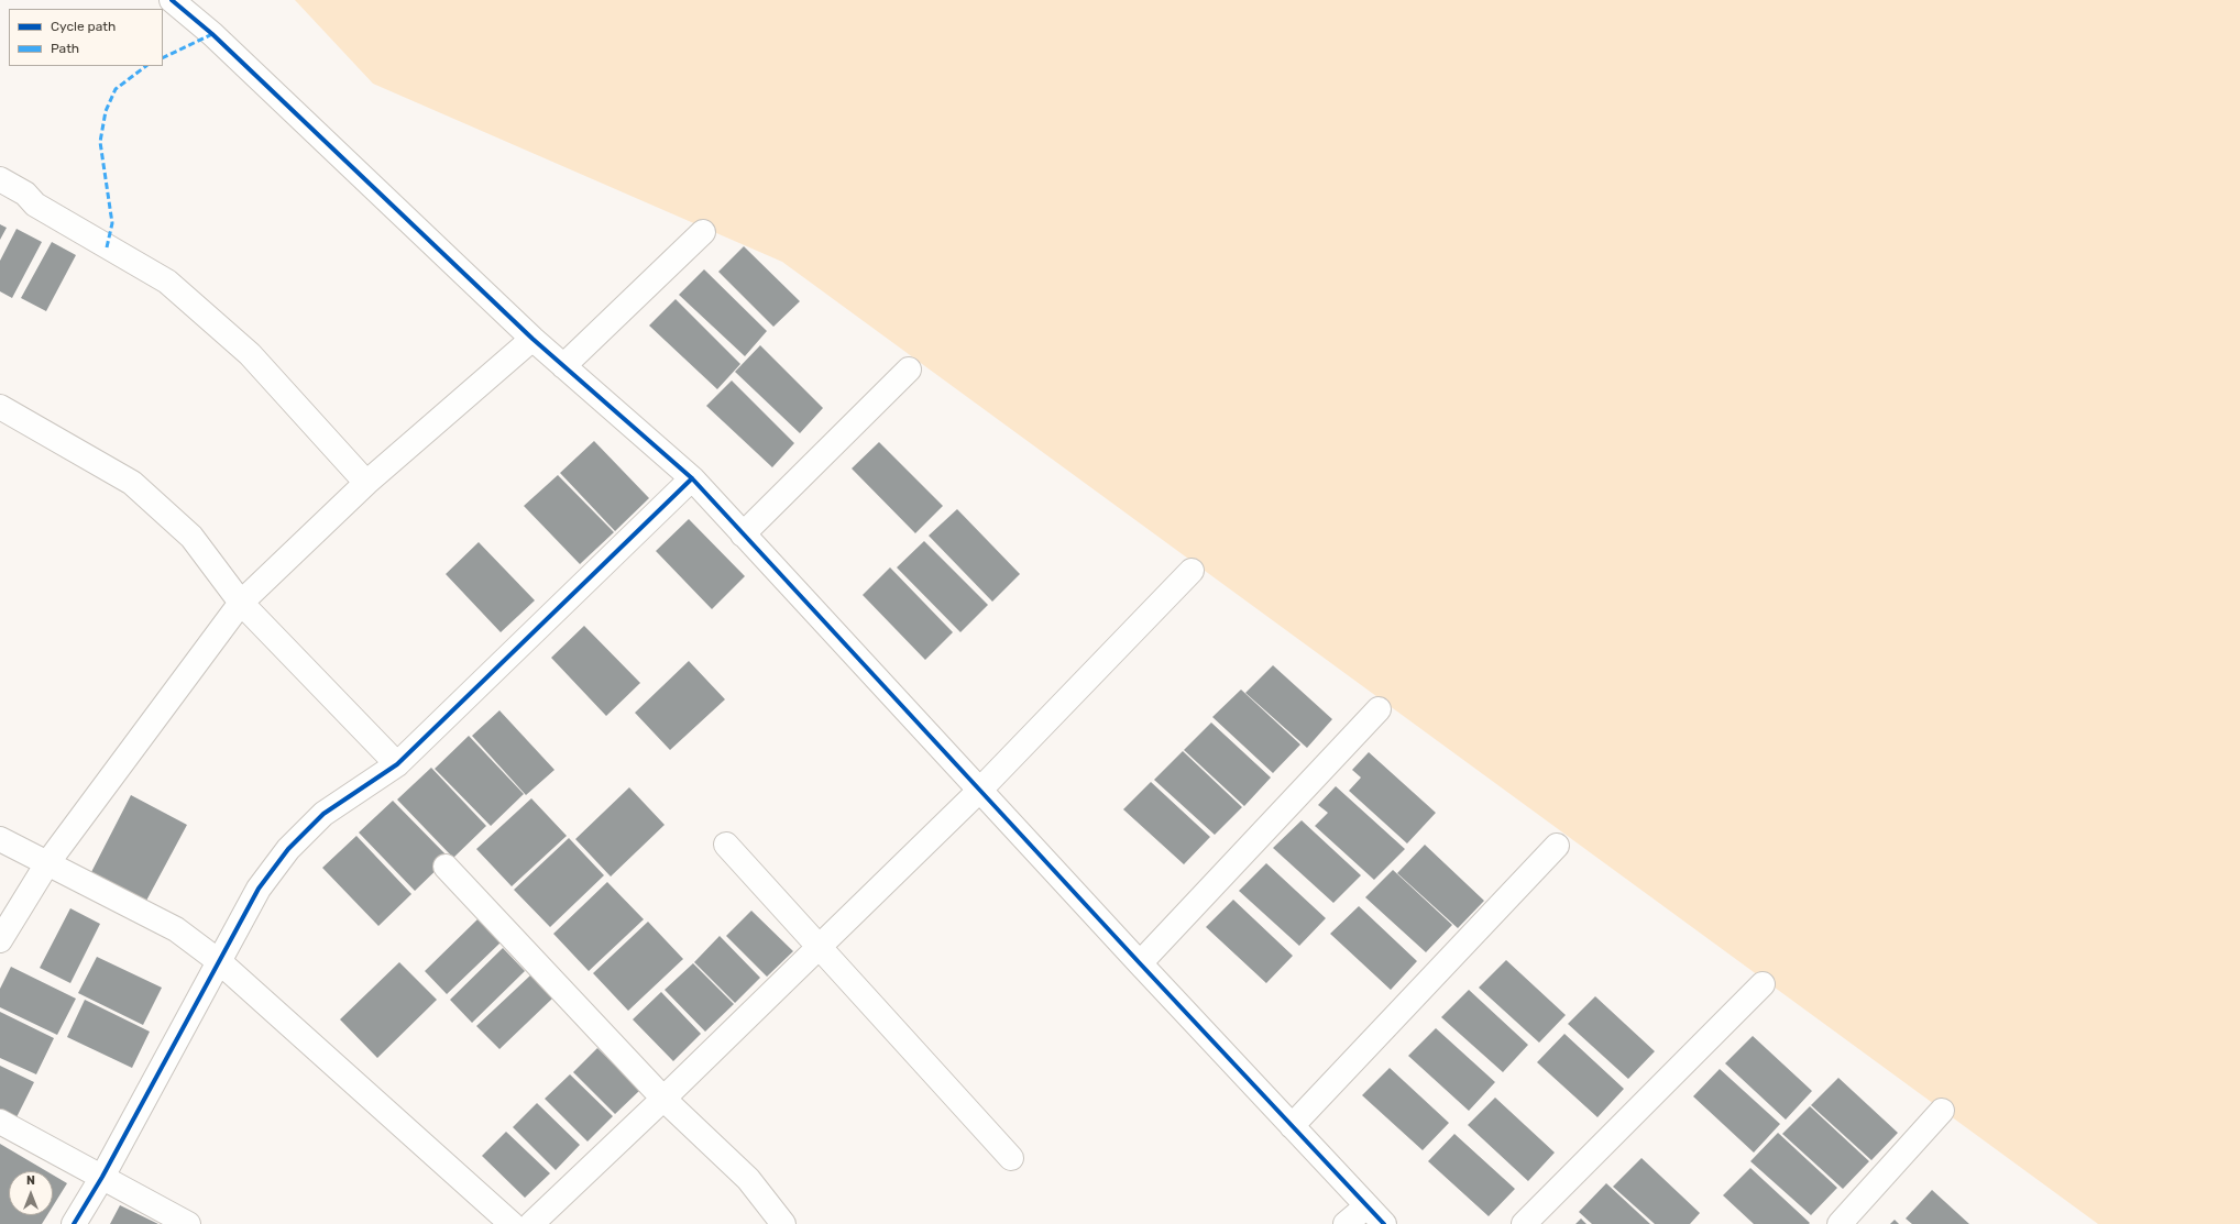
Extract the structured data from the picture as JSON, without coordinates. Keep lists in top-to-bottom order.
{
  "legend": ["Cycle path", "Path"],
  "north": "top"
}
